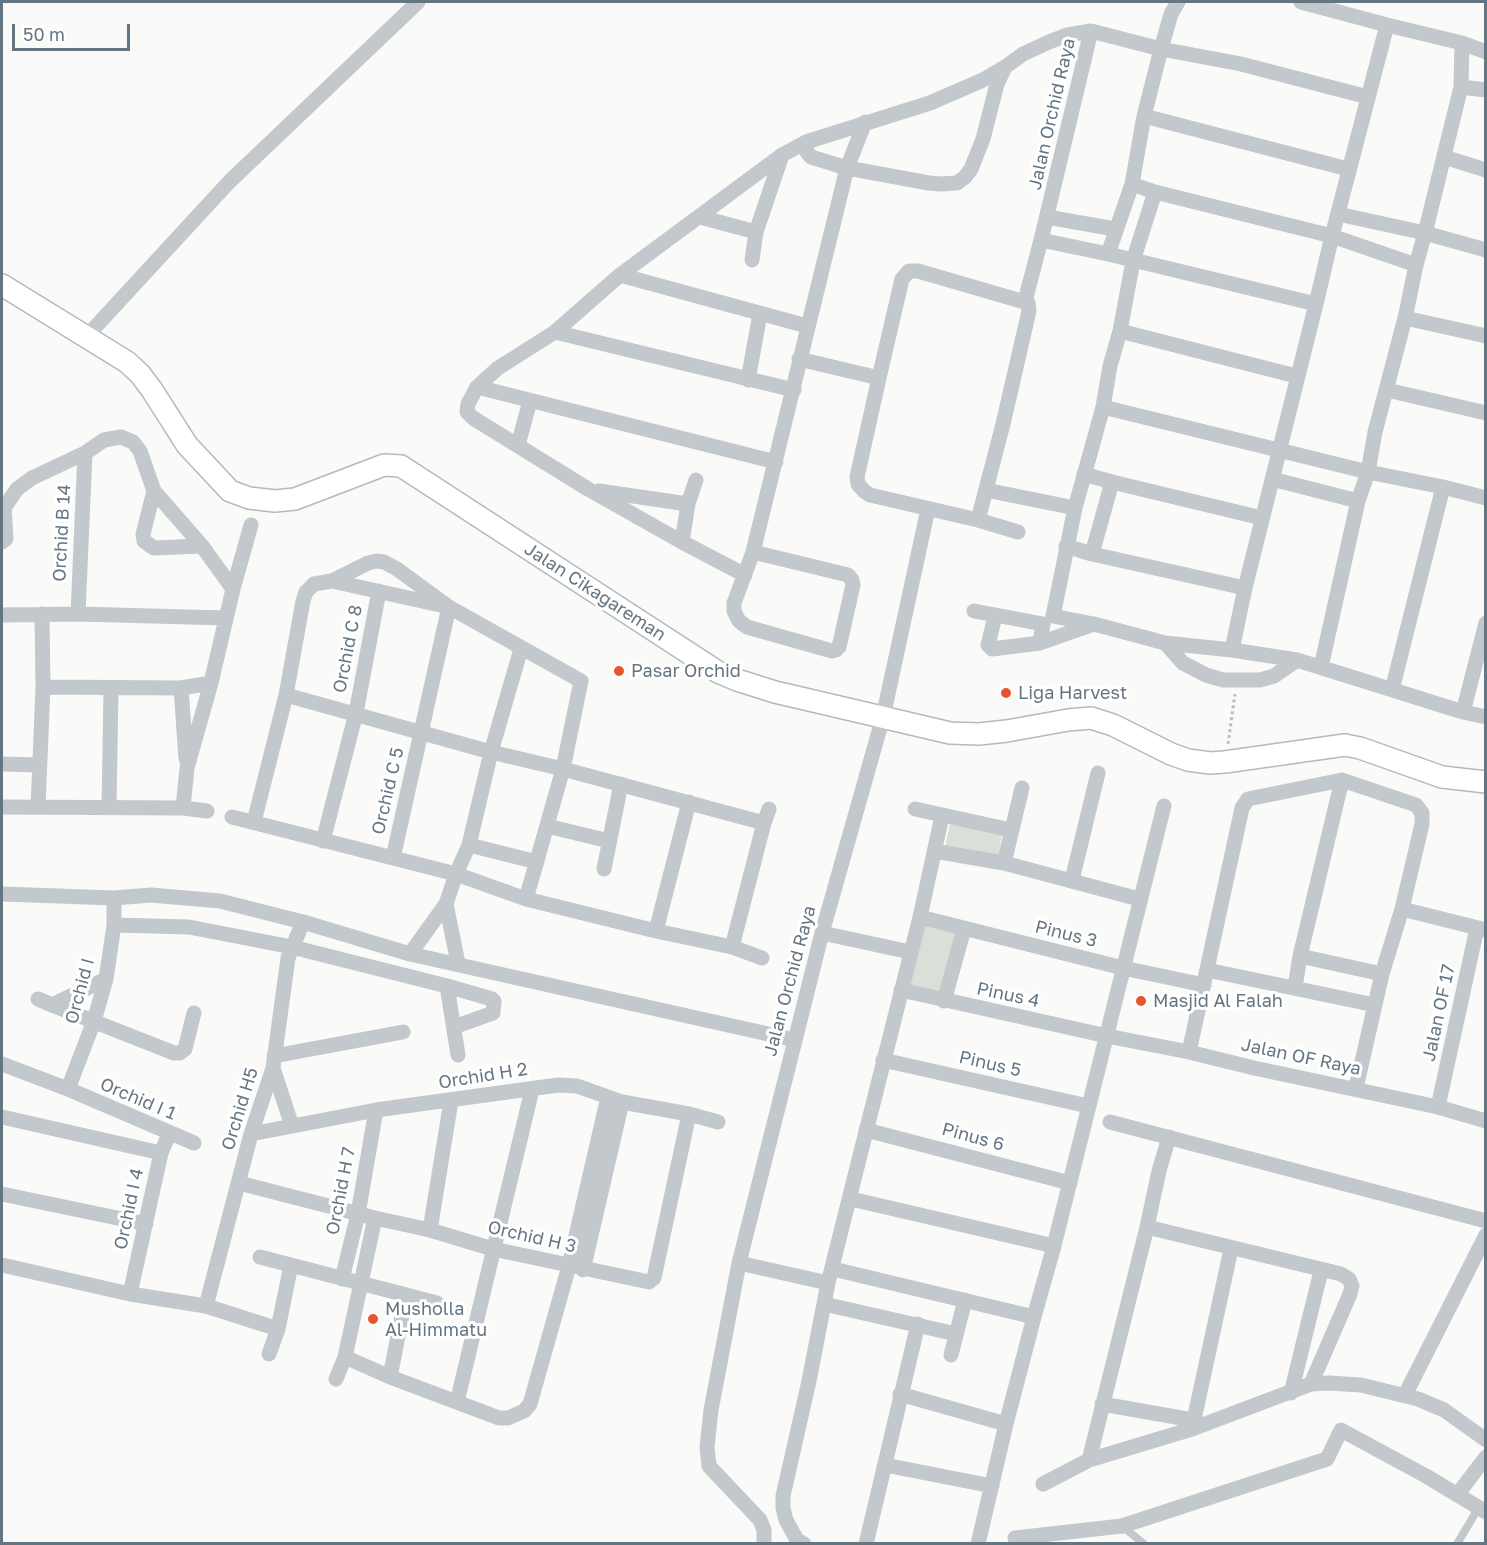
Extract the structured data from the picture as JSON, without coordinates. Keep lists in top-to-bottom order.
{
  "streets": {
    "street": [
      "Jalan Orchid Raya",
      "Orchid B 14",
      "Jalan Cikagareman",
      "Orchid C 8",
      "Orchid C 5",
      "Pinus 3",
      "Orchid I",
      "Pinus 4",
      "Jalan OF 17",
      "Jalan OF Raya",
      "Pinus 5",
      "Orchid H 2",
      "Orchid I 1",
      "Orchid H5",
      "Pinus 6",
      "Orchid H 7",
      "Orchid I 4",
      "Orchid H 3"
    ]
  },
  "crossings": [
    ["Jalan Orchid Raya", "Jalan Cikagareman"],
    ["Orchid I", "Orchid I 1"],
    ["Pinus 4", "Jalan OF Raya"],
    ["Jalan OF 17", "Jalan OF Raya"],
    ["Orchid H 2", "Orchid H5"],
    ["Orchid H 2", "Orchid H 7"],
    ["Orchid H 2", "Orchid H 3"],
    ["Orchid I 1", "Orchid I 4"],
    ["Orchid H5", "Orchid H 3"],
    ["Orchid H 7", "Orchid H 3"]
  ],
  "places": [
    "Pasar Orchid",
    "Liga Harvest",
    "Masjid Al Falah",
    "Musholla Al-Himmatu"
  ],
  "scale_bar": "50 m"
}
